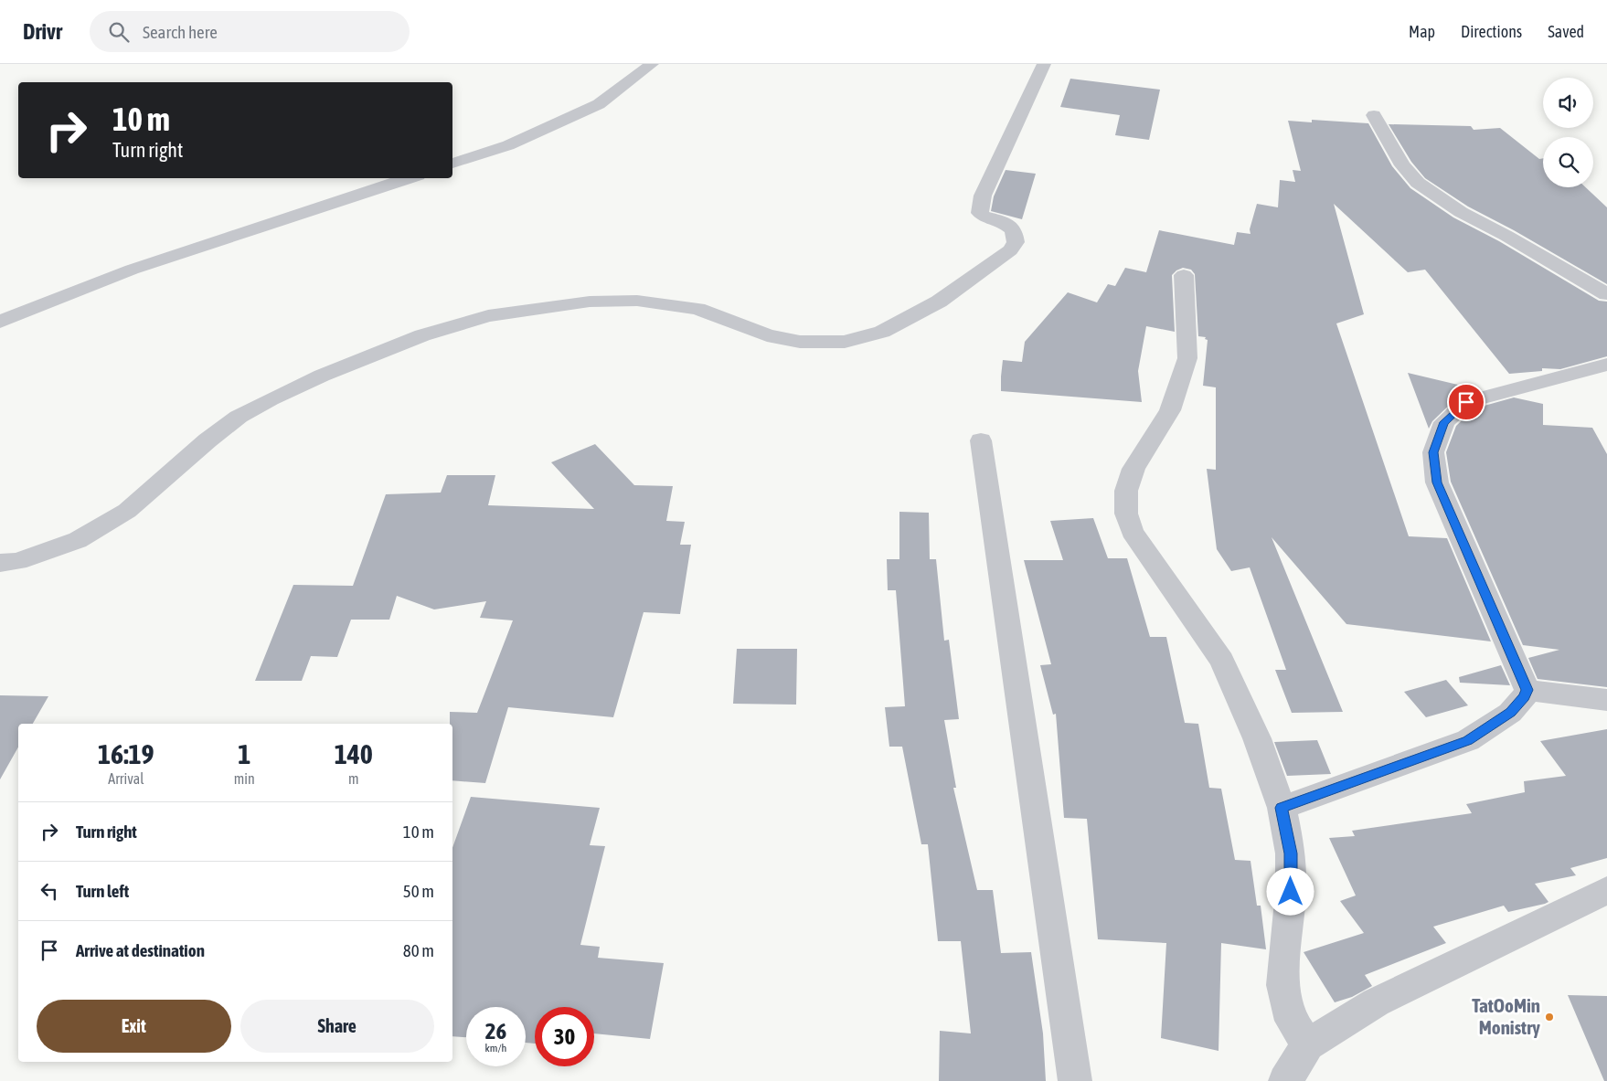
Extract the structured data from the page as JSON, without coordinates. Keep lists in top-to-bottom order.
{
  "places": ["TatOoMin Monistry"],
  "page": {
    "header": "Drivr",
    "search": "Search here",
    "nav": ["Map", "Directions", "Saved"],
    "turn": ["10 m", "Turn right"],
    "eta": [
      "16:19",
      "Arrival",
      "1",
      "min",
      "140",
      "m"
    ],
    "list": [
      {
        "name": "Turn right",
        "value": "10 m"
      },
      {
        "name": "Turn left",
        "value": "50 m"
      },
      {
        "name": "Arrive at destination",
        "value": "80 m"
      }
    ],
    "buttons": ["Exit", "Share"],
    "speed": "26 km/h",
    "limit": "30"
  }
}
